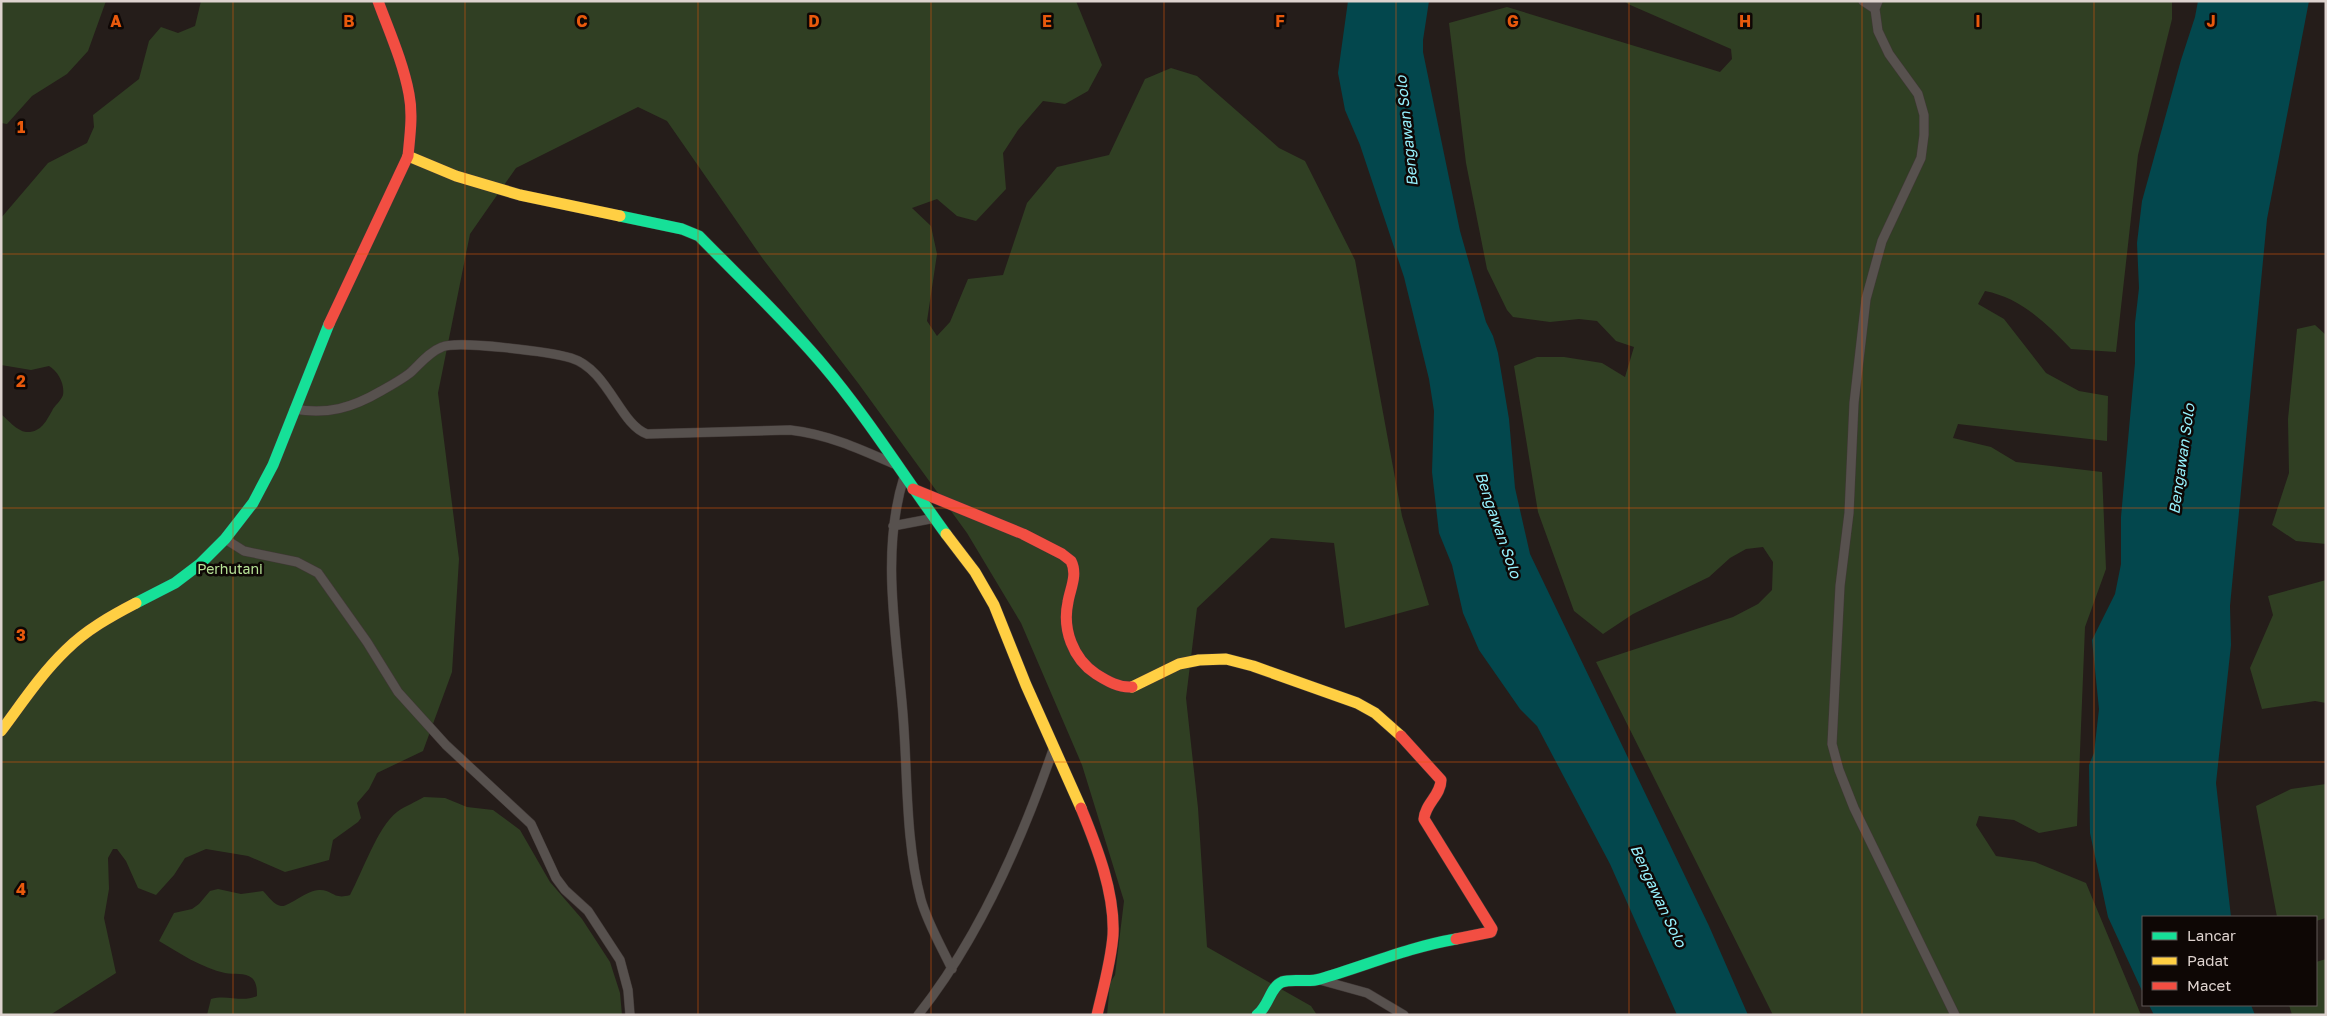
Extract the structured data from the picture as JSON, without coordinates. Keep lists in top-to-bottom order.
{
  "water": ["Bengawan Solo"],
  "parks": ["Perhutani"],
  "legend": ["Lancar", "Padat", "Macet"],
  "grid": {
    "columns": [
      "A",
      "B",
      "C",
      "D",
      "E",
      "F",
      "G",
      "H",
      "I",
      "J"
    ],
    "rows": [
      "1",
      "2",
      "3",
      "4"
    ]
  }
}
